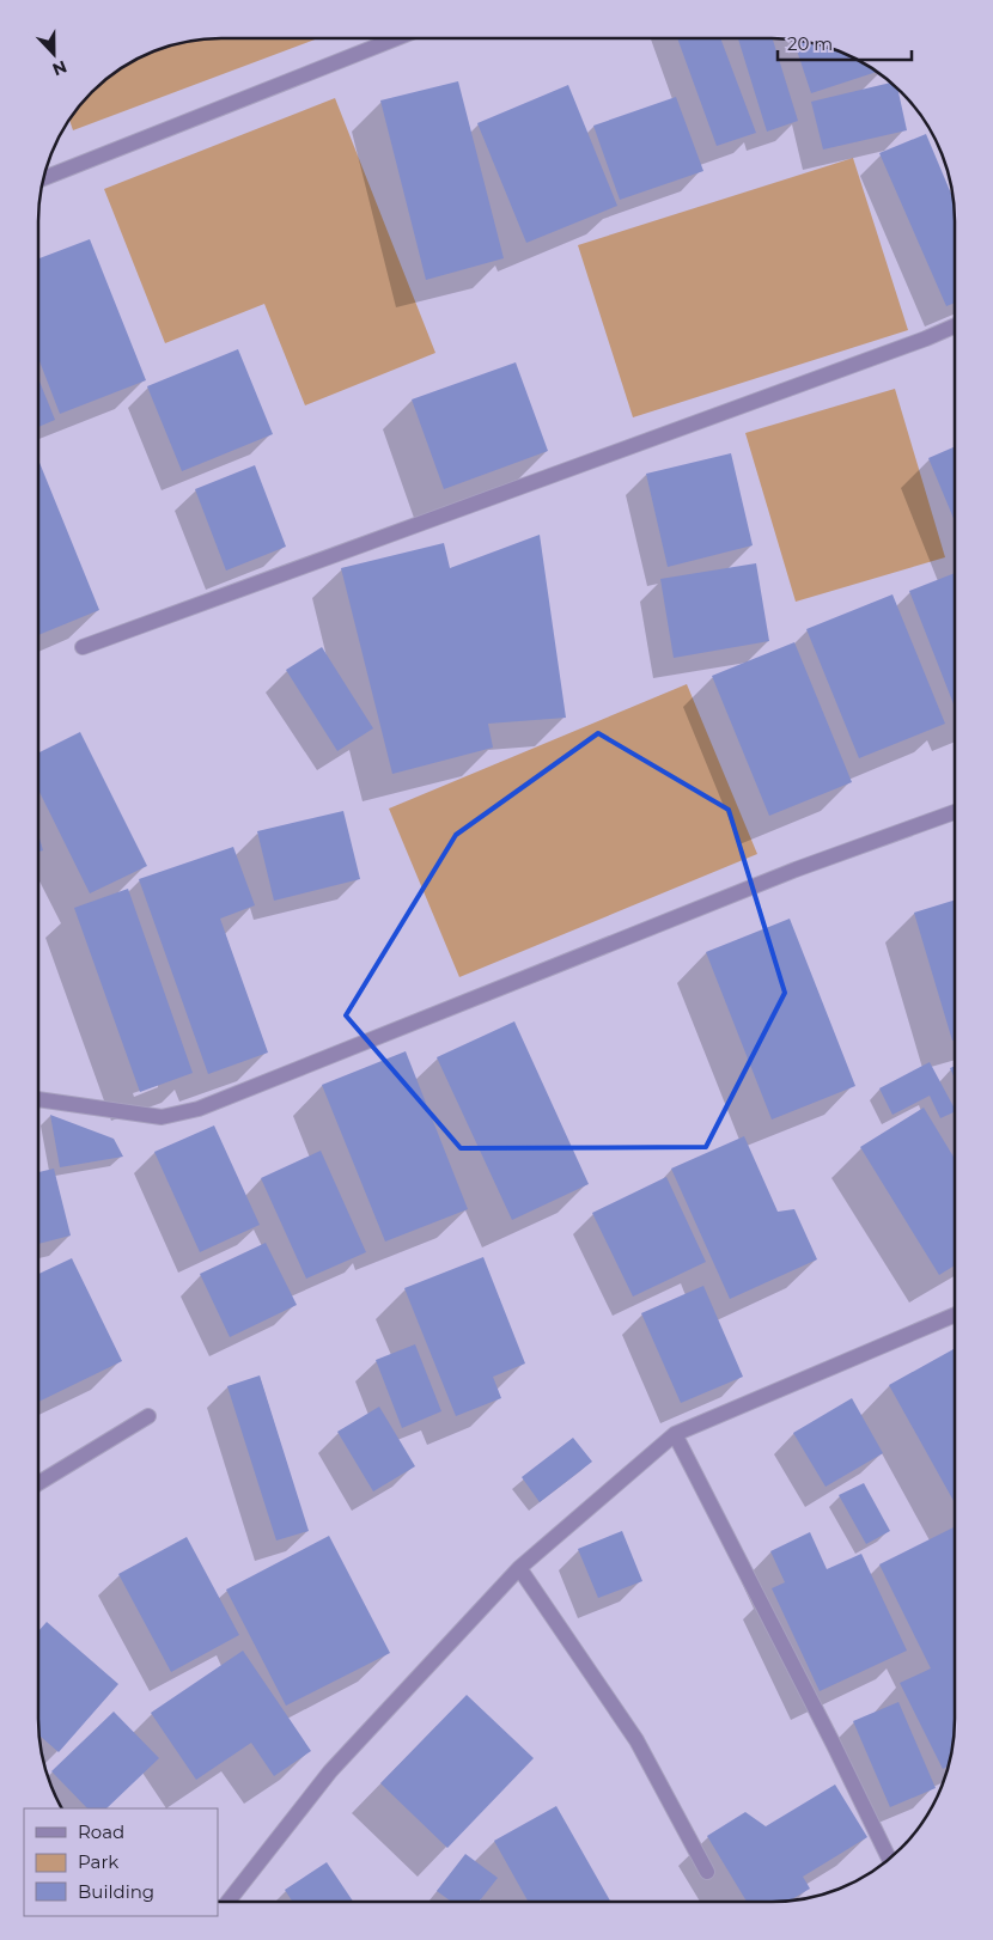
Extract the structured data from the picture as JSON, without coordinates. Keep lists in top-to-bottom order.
{
  "legend": ["Road", "Park", "Building"],
  "scale_bar": "20 m",
  "north": "bottom"
}
